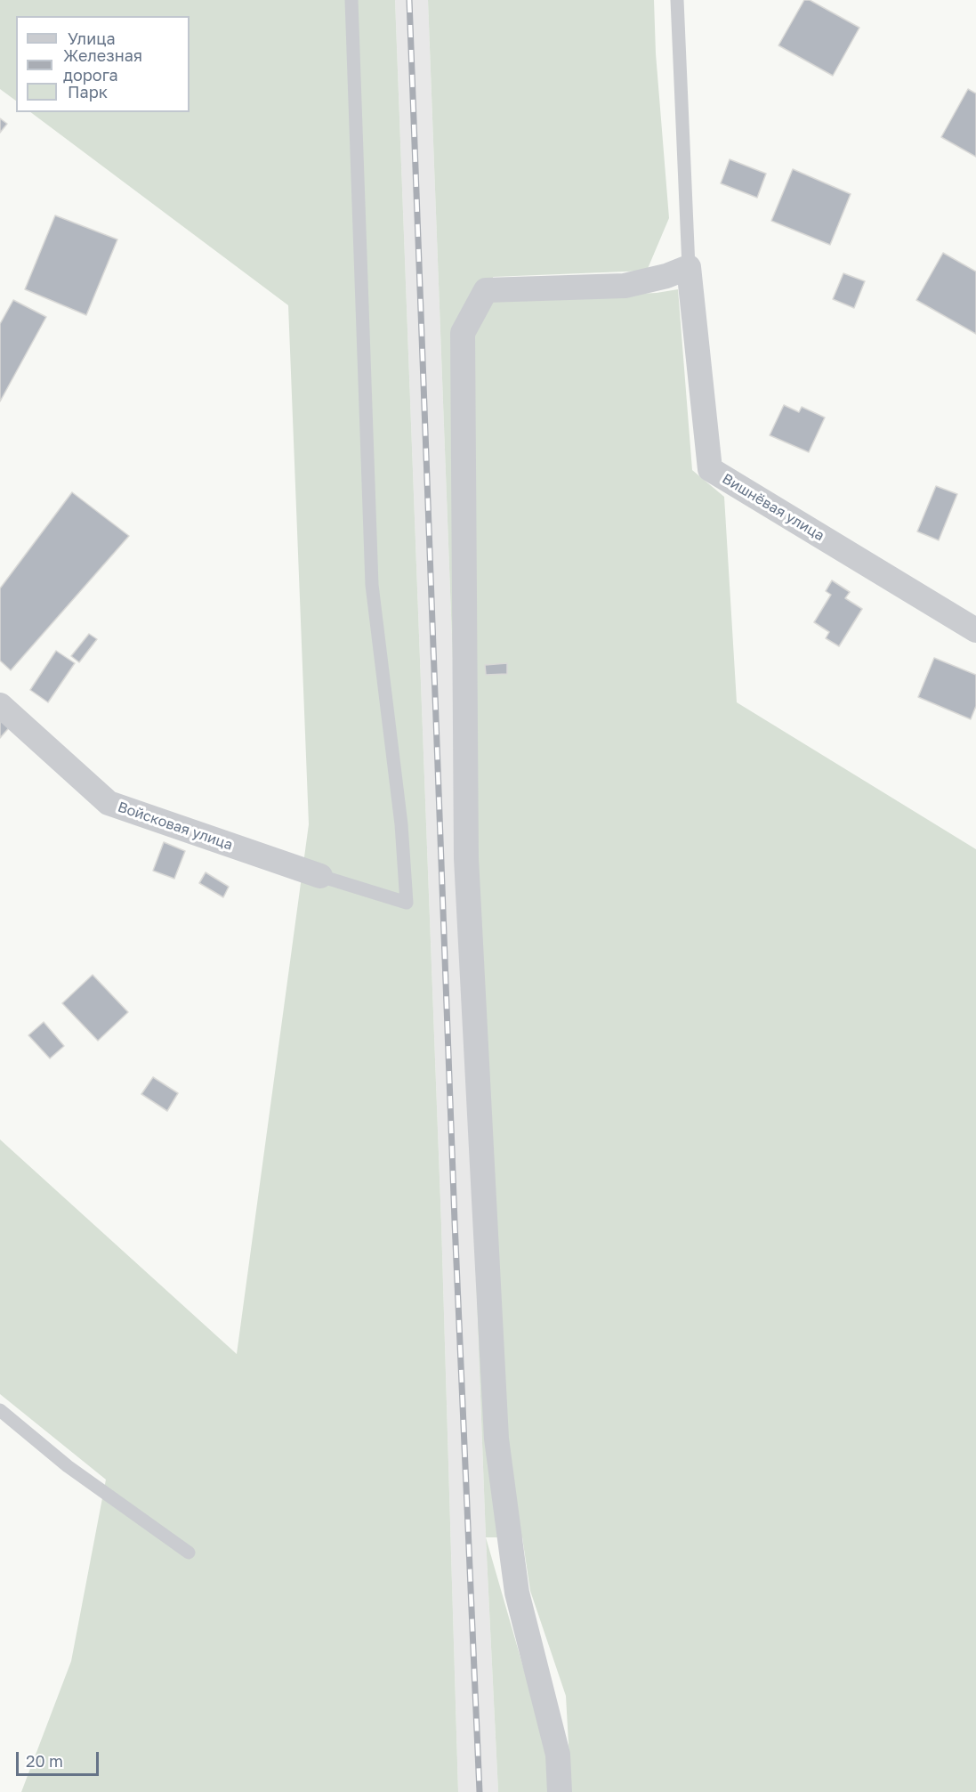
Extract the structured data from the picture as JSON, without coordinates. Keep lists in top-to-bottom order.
{
  "streets": {
    "street": ["Вишнёвая улица", "Войсковая улица"]
  },
  "legend": ["Улица", "Железная дорога", "Парк"],
  "scale_bar": "20 m"
}
